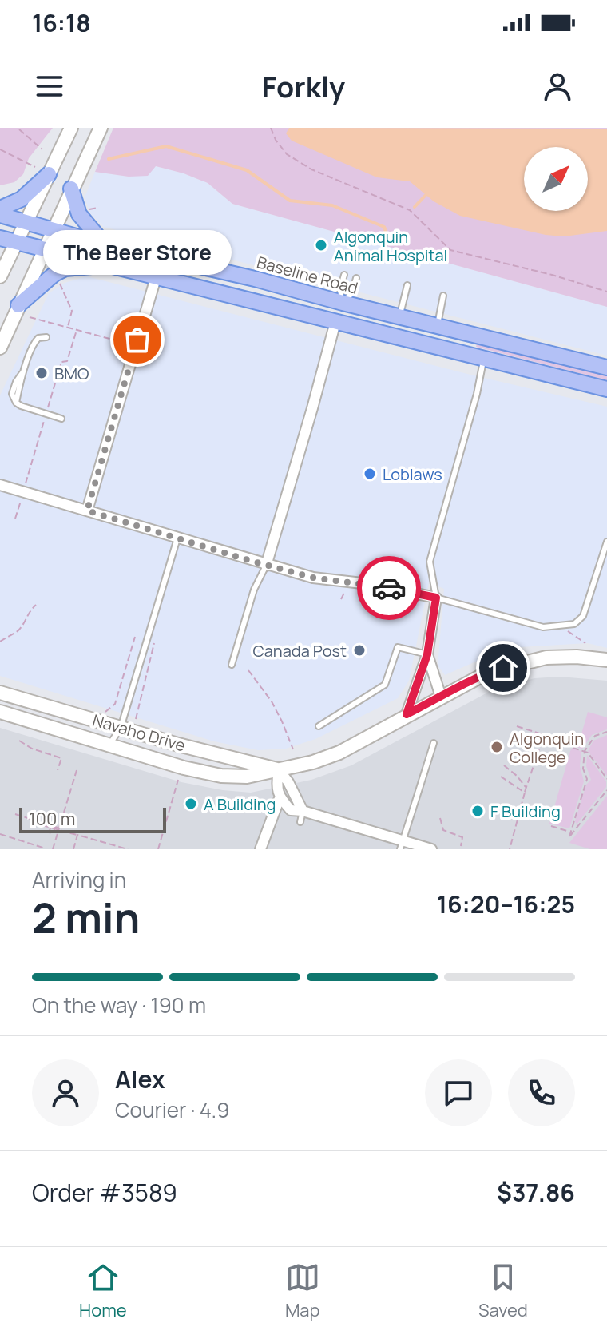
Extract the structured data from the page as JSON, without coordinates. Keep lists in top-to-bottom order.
{
  "streets": {
    "main road": ["Baseline Road"],
    "street": ["Navaho Drive"]
  },
  "places": [
    "Algonquin Animal Hospital",
    "The Beer Store",
    "BMO",
    "Loblaws",
    "Canada Post",
    "Algonquin College",
    "A Building",
    "F Building"
  ],
  "scale_bar": "100 m",
  "north": "top right",
  "page": {
    "status": "16:18",
    "header": "Forkly",
    "bubble": "The Beer Store",
    "scale": "100 m",
    "heading": ["2 min", "Arriving in", "16:20–16:25"],
    "panel": [
      "Alex",
      "Courier · 4.9",
      "Order #3589",
      "$37.86"
    ],
    "bar": "On the way · 190 m",
    "tabs": ["Home", "Map", "Saved"]
  }
}
